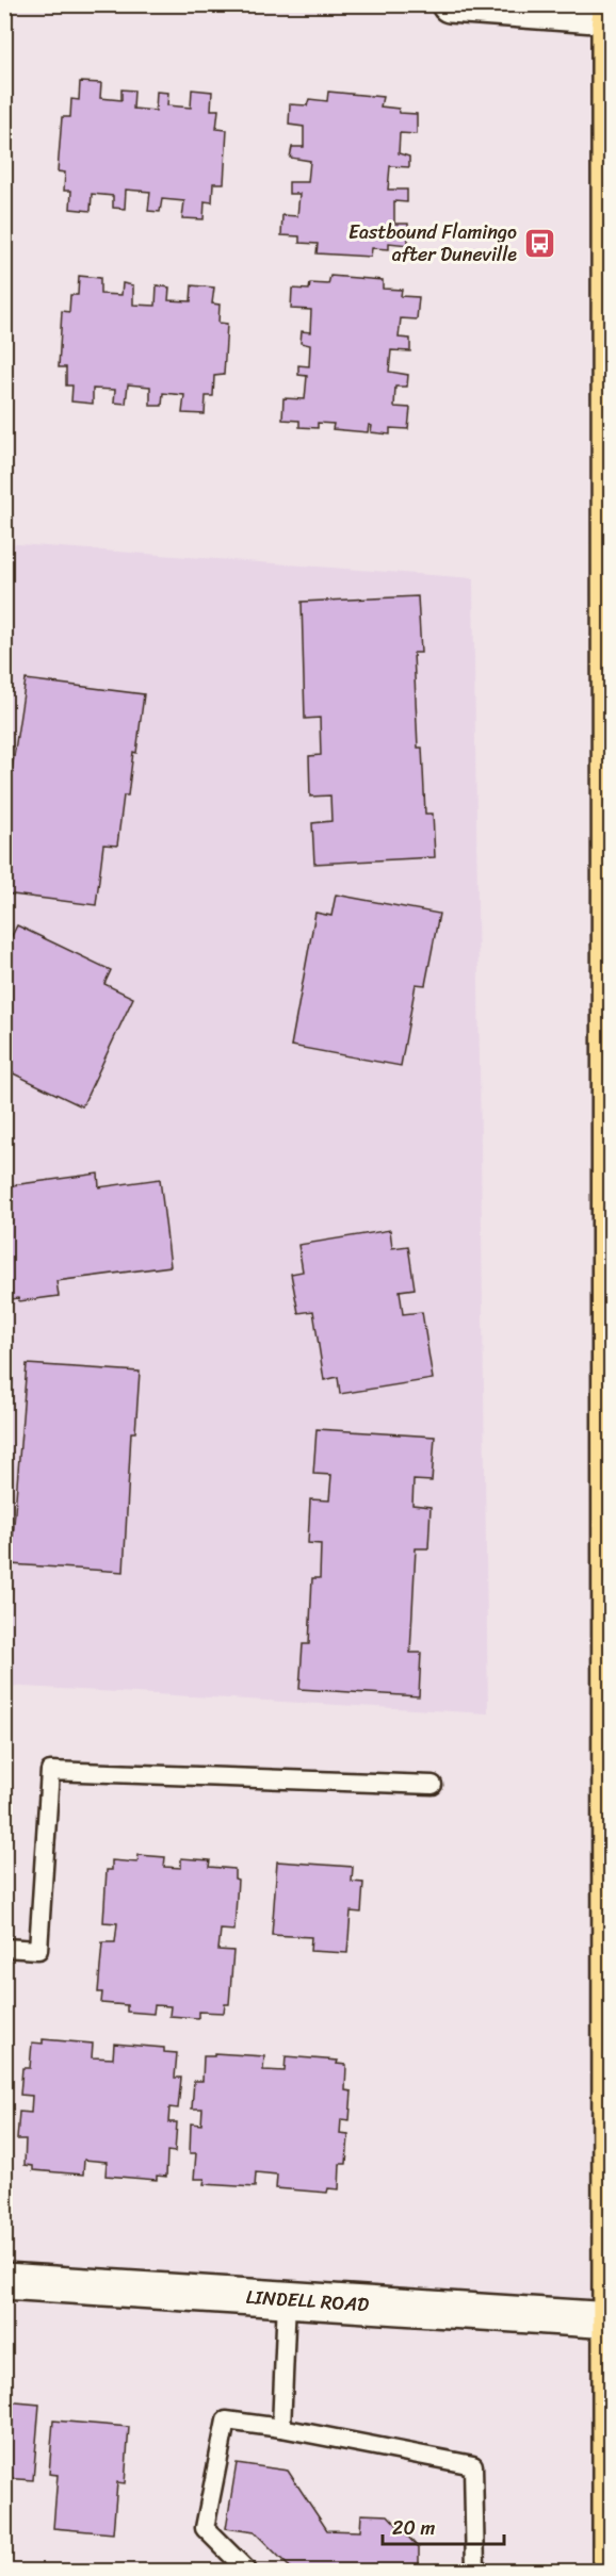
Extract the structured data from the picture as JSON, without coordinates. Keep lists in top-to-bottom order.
{
  "streets": {
    "street": ["LINDELL ROAD"]
  },
  "places": {
    "bus stop": ["Eastbound Flamingo after Duneville"]
  },
  "scale_bar": "20 m"
}
